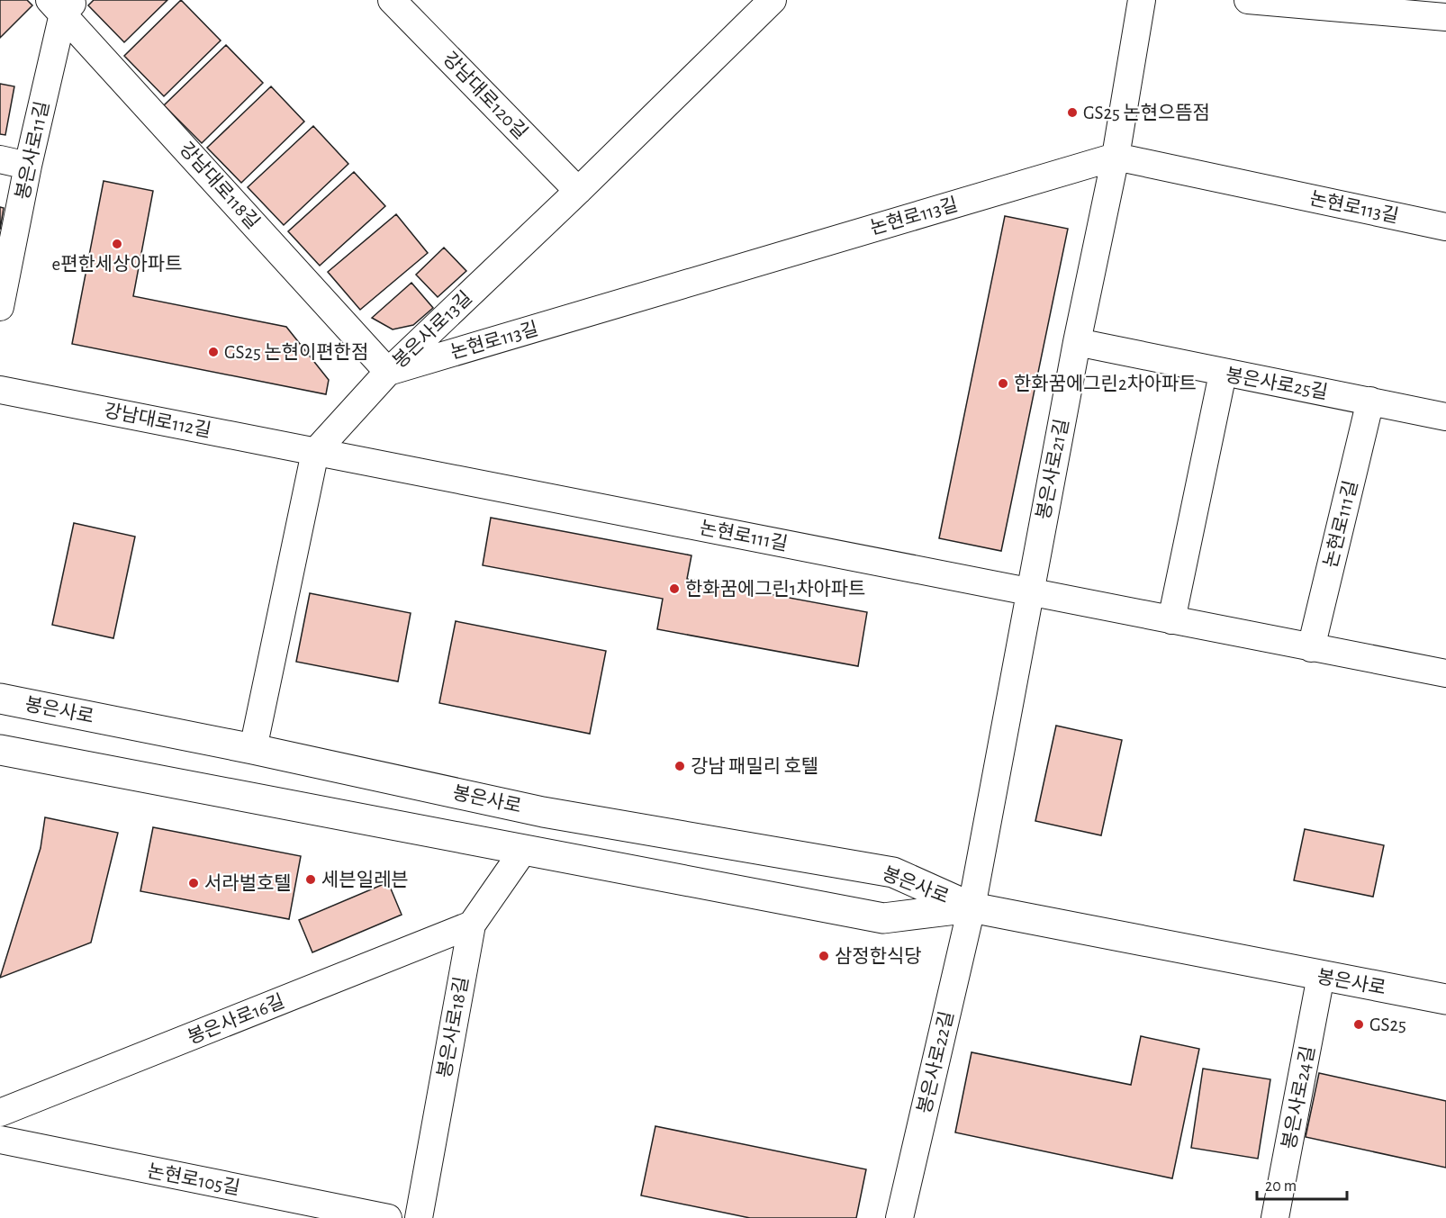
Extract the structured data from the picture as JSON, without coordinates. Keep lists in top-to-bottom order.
{
  "streets": {
    "main road": ["봉은사로"],
    "street": [
      "강남대로120길",
      "봉은사로11길",
      "강남대로118길",
      "논현로113길",
      "봉은사로13길",
      "봉은사로25길",
      "강남대로112길",
      "봉은사로21길",
      "논현로111길",
      "봉은사로16길",
      "봉은사로18길",
      "봉은사로22길",
      "봉은사로24길",
      "논현로105길"
    ]
  },
  "crossings": [
    ["강남대로120길", "봉은사로13길"],
    ["봉은사로11길", "강남대로118길"],
    ["강남대로118길", "논현로113길"],
    ["강남대로118길", "봉은사로13길"],
    ["논현로113길", "봉은사로13길"],
    ["논현로113길", "봉은사로21길"],
    ["봉은사로13길", "강남대로112길"],
    ["봉은사로13길", "논현로111길"],
    ["봉은사로25길", "봉은사로21길"],
    ["봉은사로25길", "논현로111길"],
    ["강남대로112길", "논현로111길"],
    ["봉은사로21길", "논현로111길"],
    ["봉은사로21길", "봉은사로"],
    ["봉은사로21길", "봉은사로22길"],
    ["봉은사로", "봉은사로18길"],
    ["봉은사로", "봉은사로22길"],
    ["봉은사로", "봉은사로24길"],
    ["봉은사로16길", "봉은사로18길"]
  ],
  "places": [
    "GS25 논현으뜸점",
    "e편한세상아파트",
    "GS25 논현이편한점",
    "한화꿈에그린2차아파트",
    "한화꿈에그린1차아파트",
    "강남 패밀리 호텔",
    "세븐일레븐",
    "서라벌호텔",
    "삼정한식당",
    "GS25"
  ],
  "scale_bar": "20 m"
}
